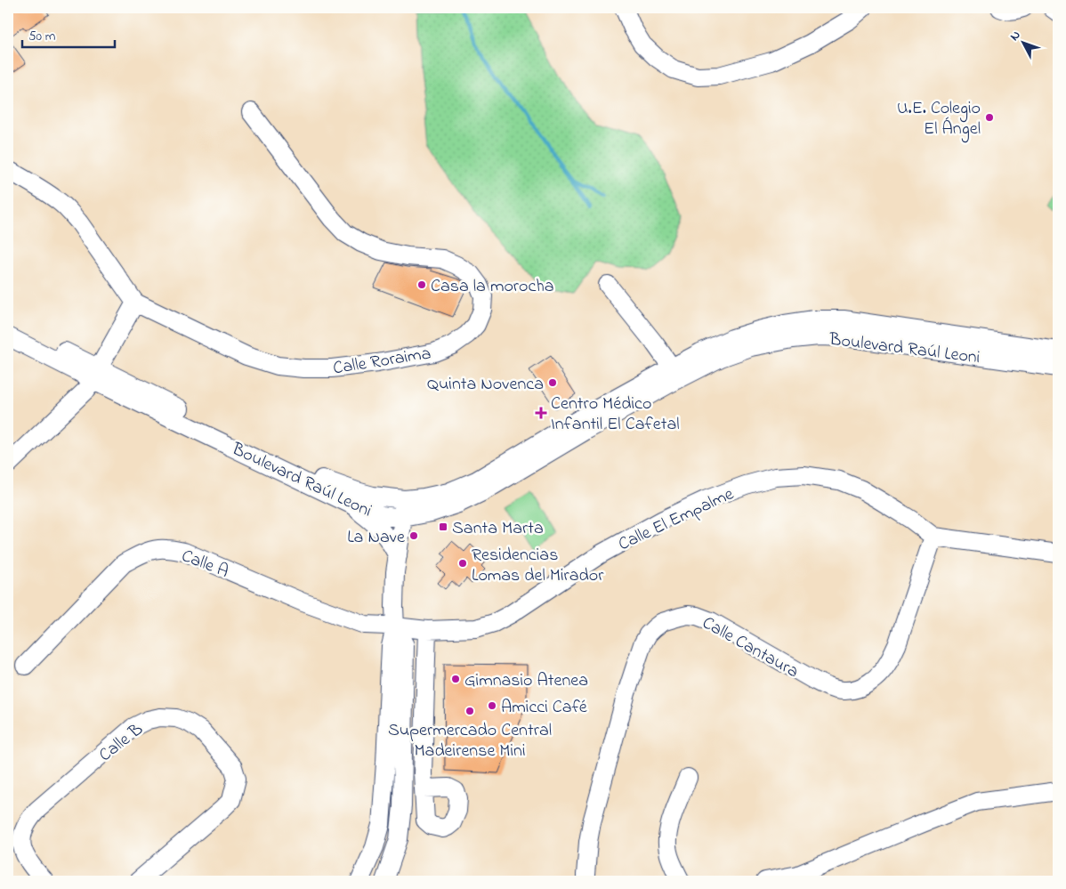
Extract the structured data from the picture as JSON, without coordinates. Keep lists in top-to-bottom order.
{
  "streets": {
    "street": [
      "Boulevard Raúl Leoni",
      "Calle Roraima",
      "Calle El Empalme",
      "Calle A",
      "Calle Cantaura",
      "Calle B"
    ]
  },
  "crossings": [
    ["Calle El Empalme", "Calle A"],
    ["Calle El Empalme", "Calle Cantaura"]
  ],
  "places": {
    "other": [
      "U.E. Colegio El Ángel",
      "Casa la morocha",
      "Quinta Novenca",
      "La Nave",
      "Residencias Lomas del Mirador",
      "Gimnasio Atenea",
      "Amicci Café",
      "Supermercado Central Madeirense Mini"
    ],
    "health": ["Centro Médico Infantil El Cafetal"],
    "transit": ["Santa Marta"]
  },
  "scale_bar": "50 m",
  "north": "top left"
}
